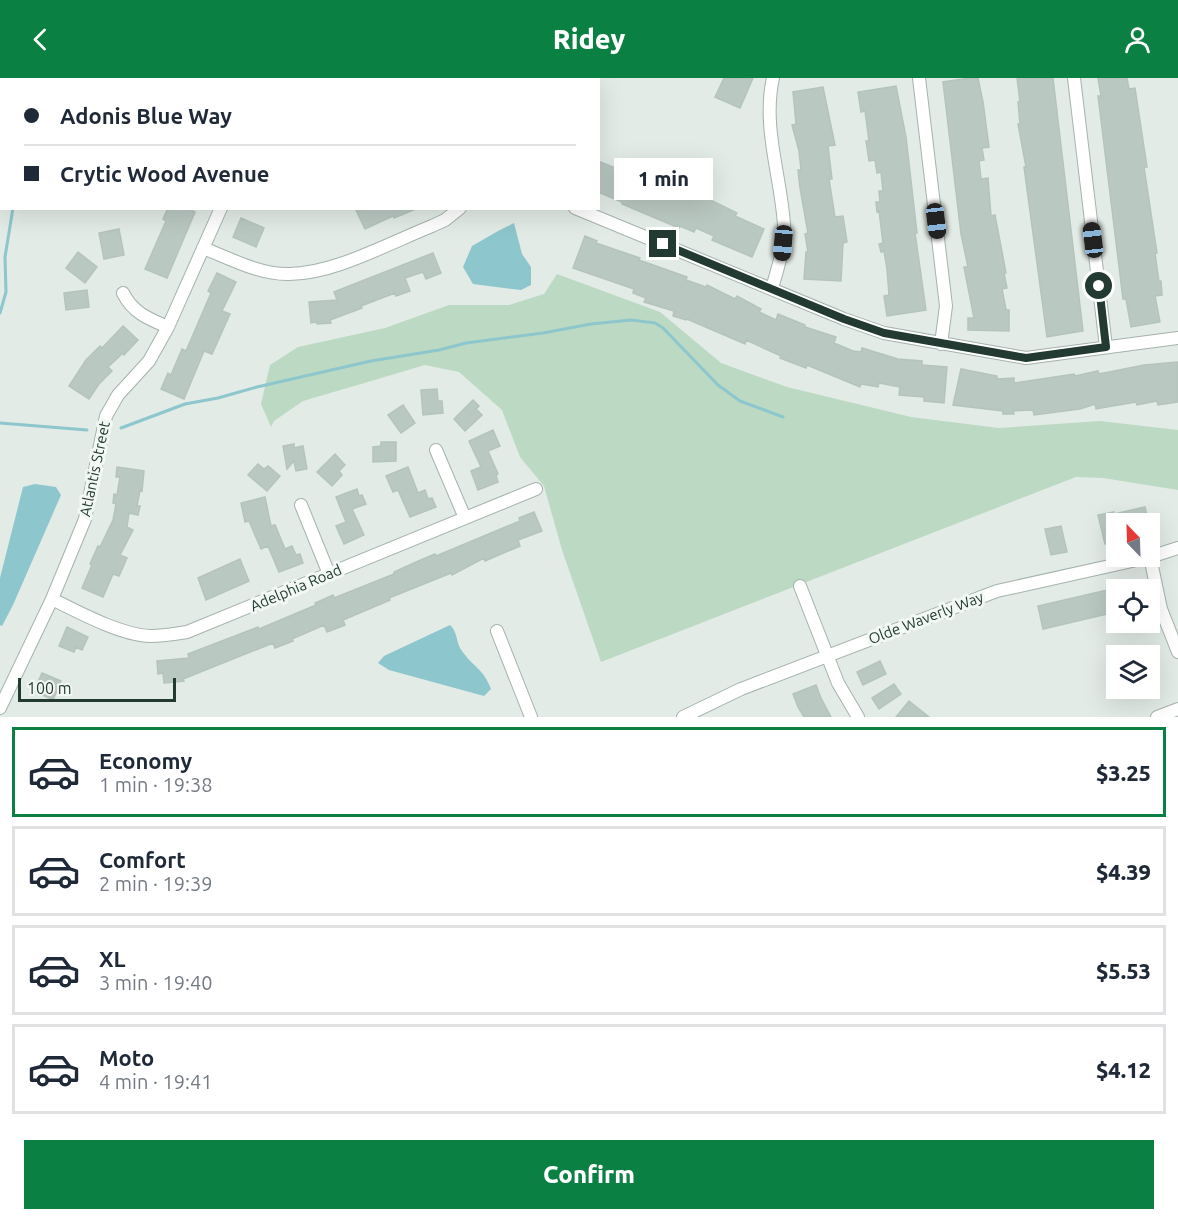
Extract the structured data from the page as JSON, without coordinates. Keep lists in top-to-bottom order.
{
  "streets": {
    "street": ["Atlantis Street", "Adelphia Road", "Olde Waverly Way"]
  },
  "crossings": [
    ["Atlantis Street", "Adelphia Road"]
  ],
  "scale_bar": "100 m",
  "north": "top left",
  "page": {
    "header": "Ridey",
    "banner": ["Adonis Blue Way", "Crytic Wood Avenue"],
    "bubble": "1 min",
    "scale": "100 m",
    "list": [
      {
        "name": "Economy",
        "note": "1 min · 19:38",
        "value": "$3.25"
      },
      {
        "name": "Comfort",
        "note": "2 min · 19:39",
        "value": "$4.39"
      },
      {
        "name": "XL",
        "note": "3 min · 19:40",
        "value": "$5.53"
      },
      {
        "name": "Moto",
        "note": "4 min · 19:41",
        "value": "$4.12"
      }
    ],
    "buttons": "Confirm"
  }
}
